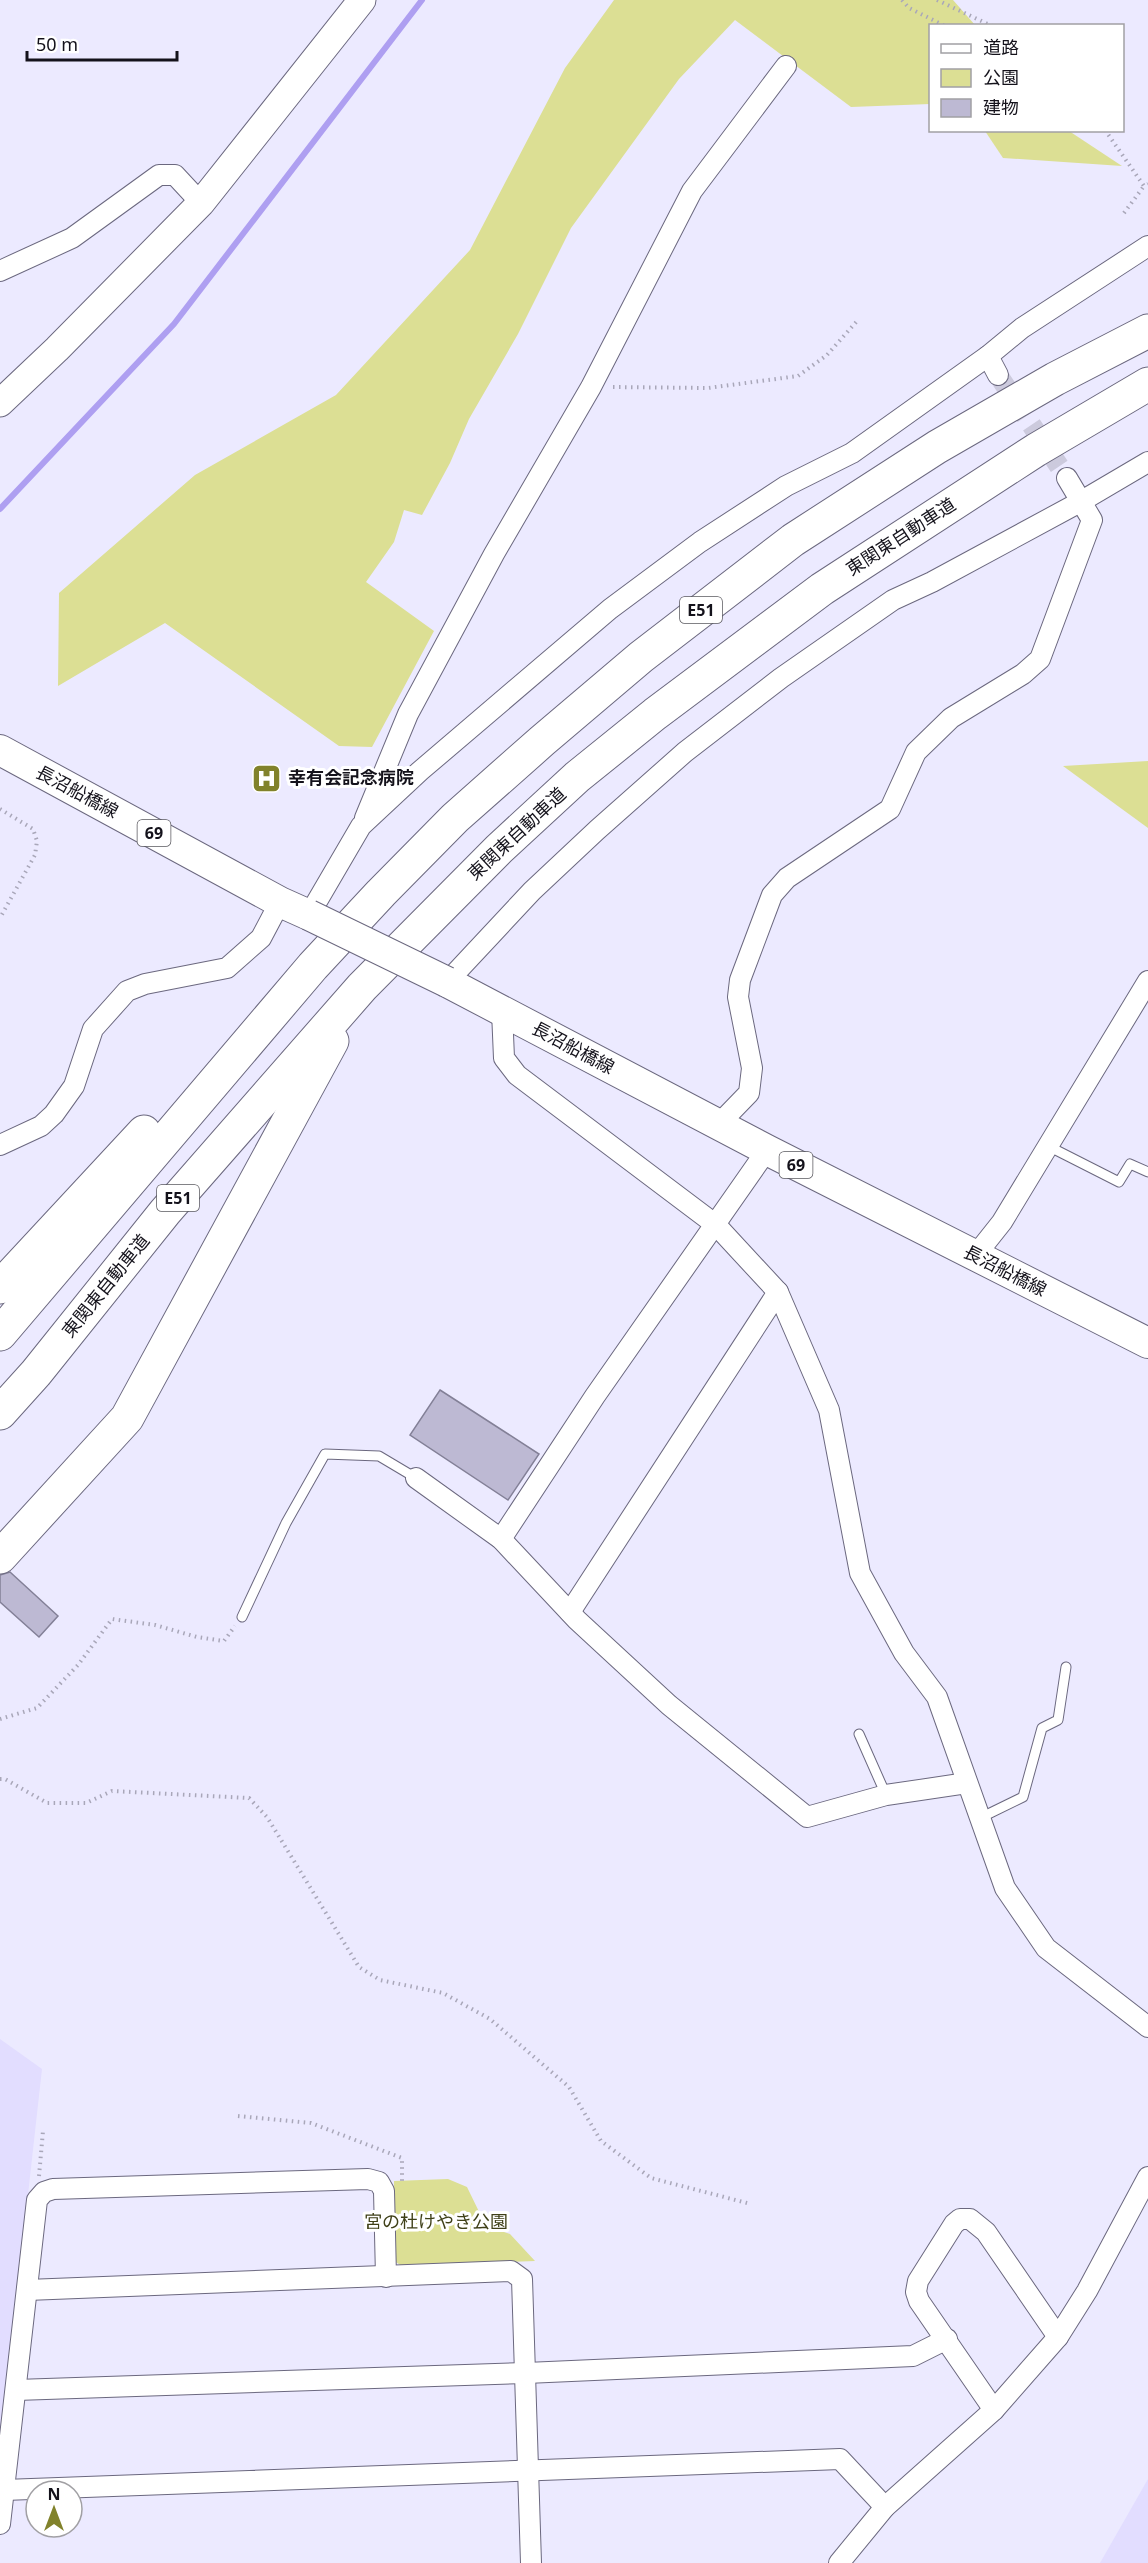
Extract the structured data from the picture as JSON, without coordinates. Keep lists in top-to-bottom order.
{
  "streets": {
    "highway": ["東関東自動車道", "E51"],
    "main road": ["長沼船橋線", "69"]
  },
  "parks": ["宮の杜けやき公園"],
  "places": {
    "hospital": ["幸有会記念病院"]
  },
  "legend": ["道路", "公園", "建物"],
  "scale_bar": "50 m",
  "north": "top"
}
